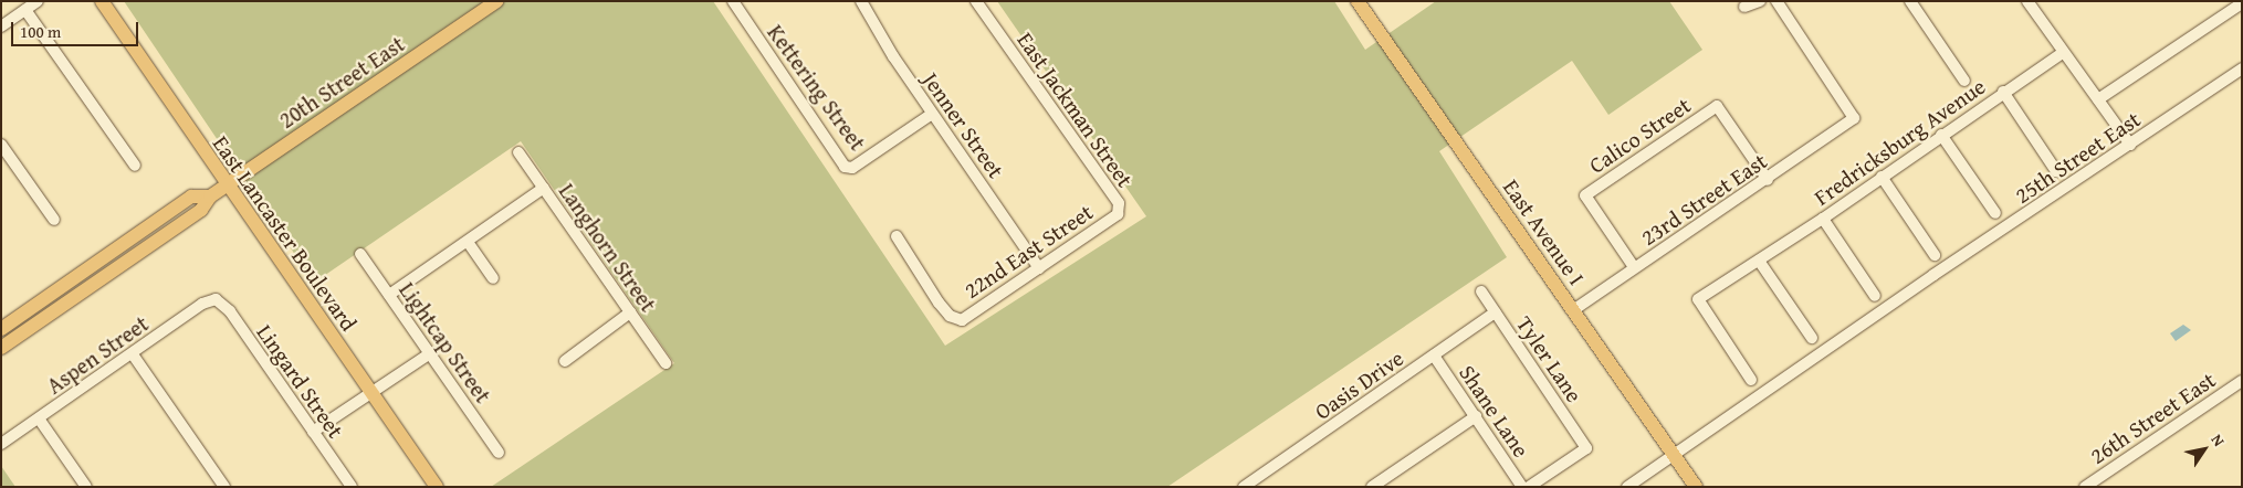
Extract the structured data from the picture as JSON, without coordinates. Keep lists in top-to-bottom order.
{
  "streets": {
    "main road": ["20th Street East", "East Avenue I", "East Lancaster Boulevard"],
    "street": [
      "Kettering Street",
      "East Jackman Street",
      "Jenner Street",
      "Calico Street",
      "Fredricksburg Avenue",
      "25th Street East",
      "23rd Street East",
      "Langhorn Street",
      "22nd East Street",
      "Lightcap Street",
      "Aspen Street",
      "Tyler Lane",
      "Lingard Street",
      "Oasis Drive",
      "Shane Lane",
      "26th Street East"
    ]
  },
  "crossings": [
    ["20th Street East", "East Lancaster Boulevard"],
    ["Kettering Street", "Jenner Street"],
    ["East Jackman Street", "22nd East Street"],
    ["Jenner Street", "22nd East Street"],
    ["Calico Street", "23rd Street East"],
    ["25th Street East", "East Avenue I"],
    ["23rd Street East", "East Avenue I"],
    ["Aspen Street", "Lingard Street"],
    ["Tyler Lane", "Oasis Drive"],
    ["Oasis Drive", "Shane Lane"]
  ],
  "scale_bar": "100 m",
  "north": "top right"
}
